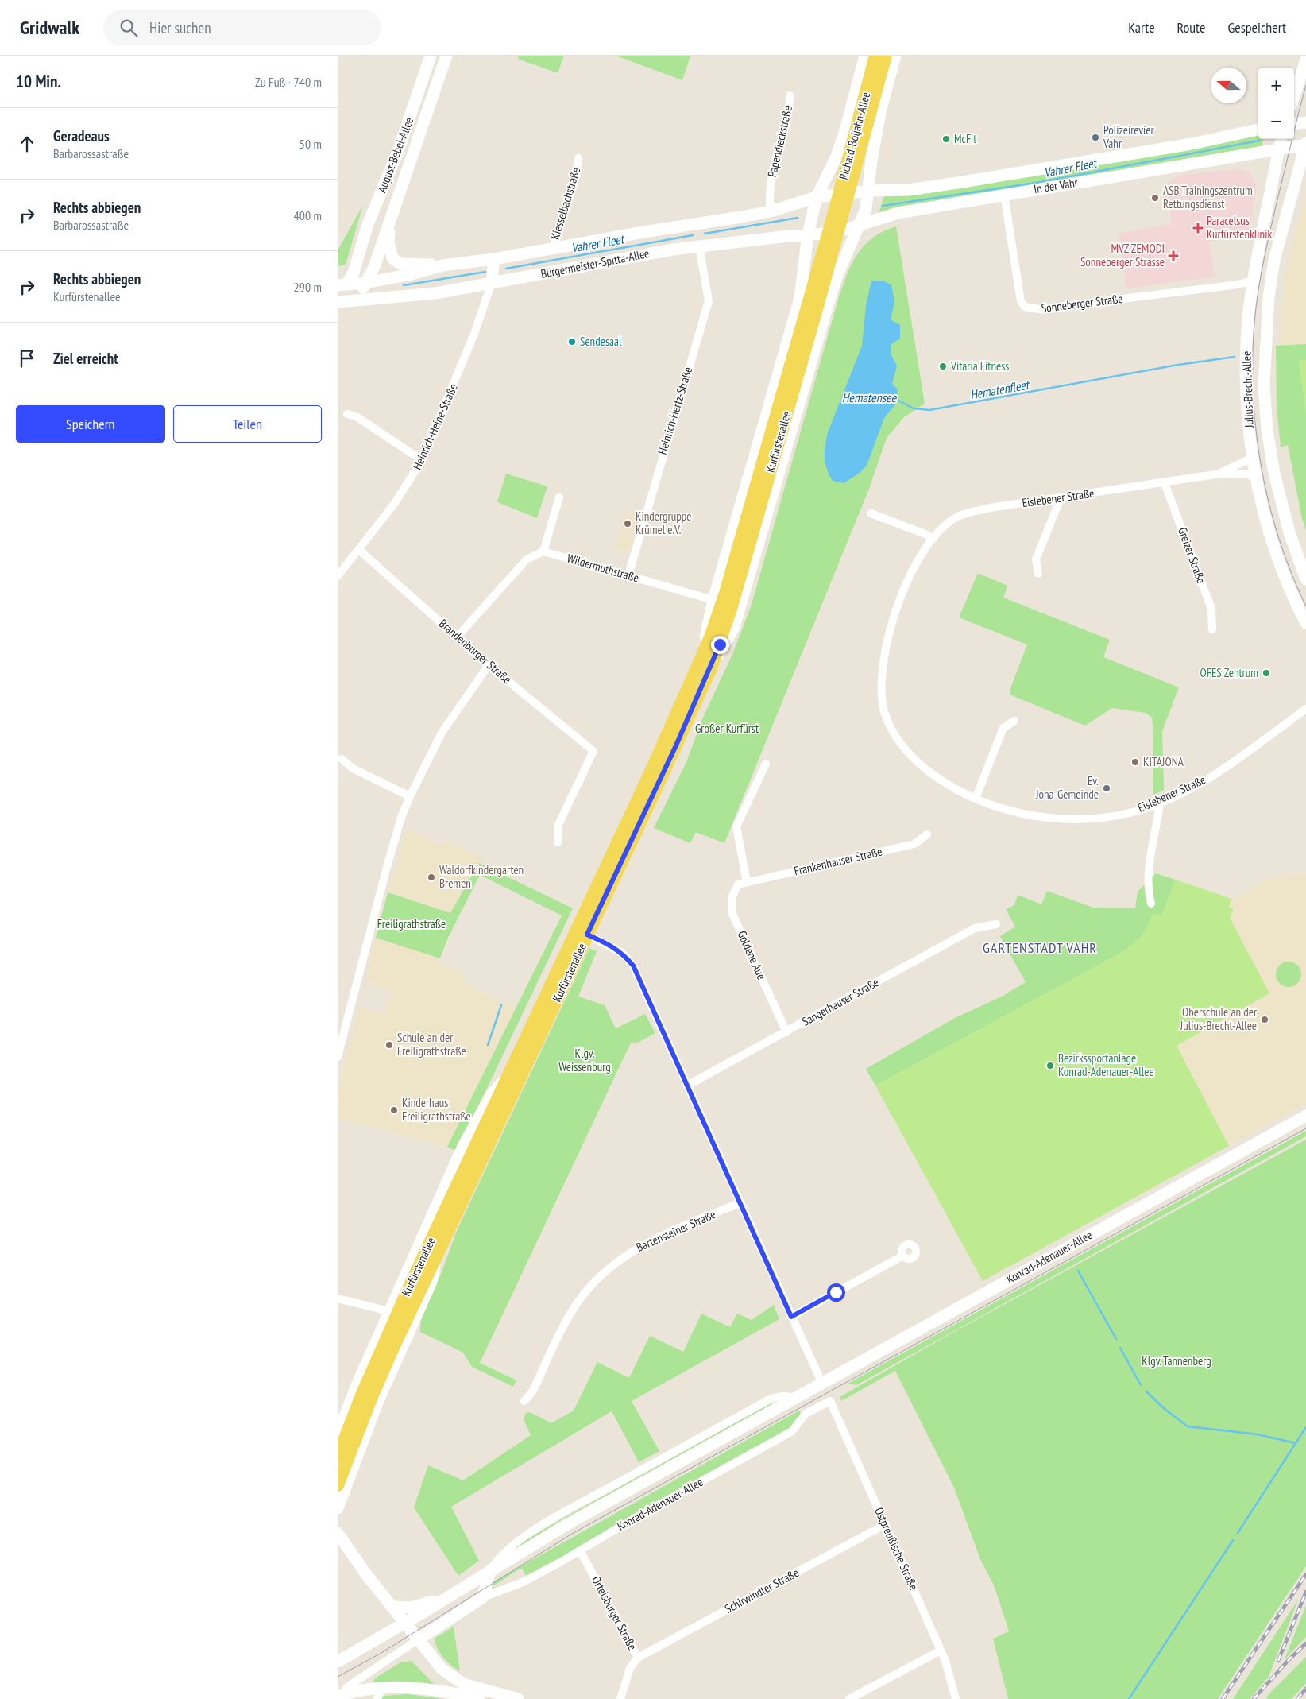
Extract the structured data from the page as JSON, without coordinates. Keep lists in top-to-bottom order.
{
  "streets": {
    "main road": [
      "Richard-Boljahn-Allee",
      "August-Bebel-Allee",
      "In der Vahr",
      "Bürgermeister-Spitta-Allee",
      "Julius-Brecht-Allee",
      "Kurfürstenallee",
      "Konrad-Adenauer-Allee"
    ],
    "street": [
      "Papendieckstraße",
      "Kiesselbachstraße",
      "Sonneberger Straße",
      "Heinrich-Hertz-Straße",
      "Heinrich-Heine-Straße",
      "Eislebener Straße",
      "Greizer Straße",
      "Wildermuthstraße",
      "Brandenburger Straße",
      "Frankenhauser Straße",
      "Goldene Aue",
      "Sangerhauser Straße",
      "Bartensteiner Straße",
      "Ostpreußische Straße",
      "Schirwindter Straße",
      "Ortelsburger Straße"
    ]
  },
  "crossings": [
    ["Richard-Boljahn-Allee", "In der Vahr"],
    ["Richard-Boljahn-Allee", "Bürgermeister-Spitta-Allee"],
    ["Richard-Boljahn-Allee", "Kurfürstenallee"],
    ["Papendieckstraße", "Bürgermeister-Spitta-Allee"],
    ["August-Bebel-Allee", "Bürgermeister-Spitta-Allee"],
    ["In der Vahr", "Bürgermeister-Spitta-Allee"],
    ["In der Vahr", "Sonneberger Straße"],
    ["In der Vahr", "Julius-Brecht-Allee"],
    ["In der Vahr", "Kurfürstenallee"],
    ["Kiesselbachstraße", "Bürgermeister-Spitta-Allee"],
    ["Bürgermeister-Spitta-Allee", "Heinrich-Hertz-Straße"],
    ["Bürgermeister-Spitta-Allee", "Heinrich-Heine-Straße"],
    ["Bürgermeister-Spitta-Allee", "Kurfürstenallee"],
    ["Sonneberger Straße", "Julius-Brecht-Allee"],
    ["Julius-Brecht-Allee", "Eislebener Straße"],
    ["Heinrich-Hertz-Straße", "Wildermuthstraße"],
    ["Heinrich-Heine-Straße", "Brandenburger Straße"],
    ["Kurfürstenallee", "Wildermuthstraße"],
    ["Eislebener Straße", "Greizer Straße"],
    ["Frankenhauser Straße", "Goldene Aue"],
    ["Goldene Aue", "Sangerhauser Straße"],
    ["Konrad-Adenauer-Allee", "Ostpreußische Straße"],
    ["Konrad-Adenauer-Allee", "Ortelsburger Straße"],
    ["Ostpreußische Straße", "Schirwindter Straße"],
    ["Schirwindter Straße", "Ortelsburger Straße"]
  ],
  "districts": ["GARTENSTADT VAHR"],
  "water": ["Vahrer Fleet", "Hematenfleet", "Hematensee"],
  "parks": [
    "Großer Kurfürst",
    "Freiligrathstraße",
    "Klgv. Weissenburg",
    "Klgv. Tannenberg"
  ],
  "places": {
    "other": [
      "Polizeirevier Vahr",
      "McFit",
      "ASB Trainingszentrum Rettungsdienst",
      "Sendesaal",
      "Vitaria Fitness",
      "Kindergruppe Krümel e.V.",
      "OFES Zentrum",
      "KITAJONA",
      "Ev. Jona-Gemeinde",
      "Waldorfkindergarten Bremen",
      "Oberschule an der Julius-Brecht-Allee",
      "Schule an der Freiligrathstraße",
      "Bezirkssportanlage Konrad-Adenauer-Allee",
      "Kinderhaus Freiligrathstraße"
    ],
    "health": ["Paracelsus Kurfürstenklinik", "MVZ ZEMODI Sonneberger Strasse"]
  },
  "north": "left",
  "page": {
    "header": "Gridwalk",
    "search": "Hier suchen",
    "nav": ["Karte", "Route", "Gespeichert"],
    "heading": ["10 Min.", "Zu Fuß · 740 m"],
    "map_buttons": ["+", "−"],
    "list": [
      ["Geradeaus", "Barbarossastraße", "50 m"],
      ["Rechts abbiegen", "Barbarossastraße", "400 m"],
      ["Rechts abbiegen", "Kurfürstenallee", "290 m"],
      "Ziel erreicht"
    ],
    "buttons": ["Speichern", "Teilen"]
  }
}
